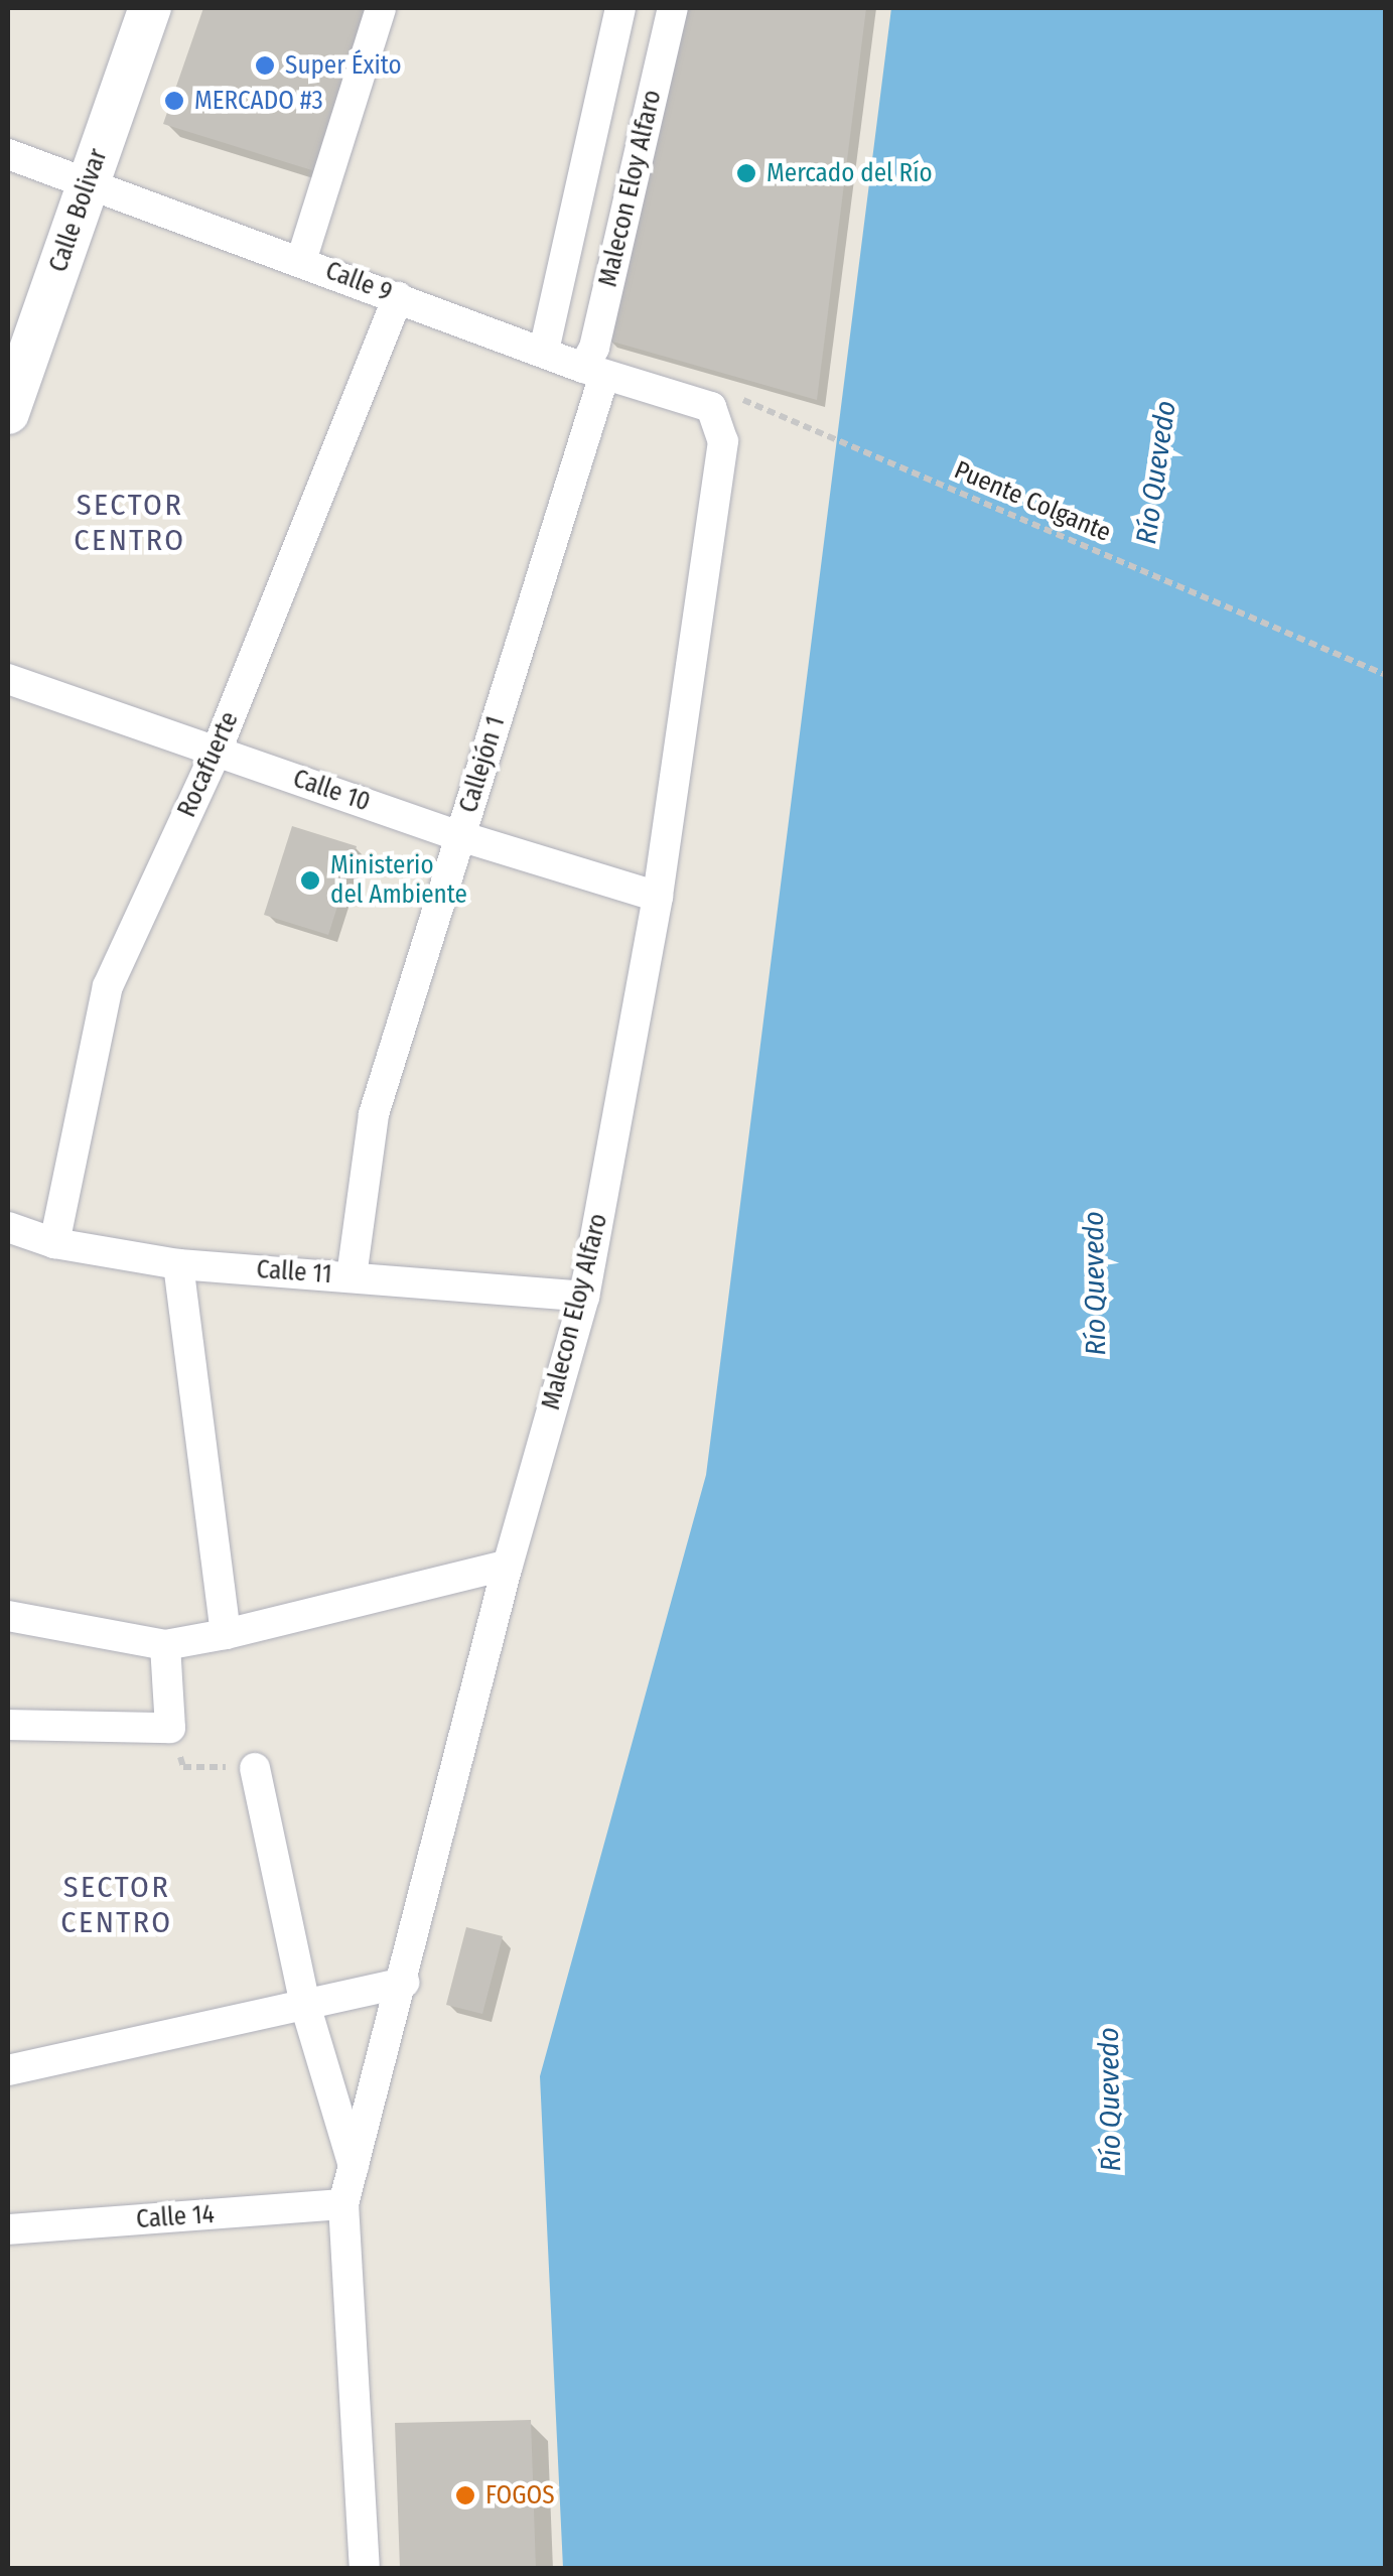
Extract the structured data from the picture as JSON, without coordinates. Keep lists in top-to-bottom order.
{
  "streets": {
    "main road": ["Calle Bolivar"],
    "street": [
      "Malecon Eloy Alfaro",
      "Calle 9",
      "Rocafuerte",
      "Callejón 1",
      "Calle 10",
      "Calle 11",
      "Calle 14"
    ],
    "path": ["Puente Colgante"]
  },
  "crossings": [
    ["Malecon Eloy Alfaro", "Calle 9"],
    ["Malecon Eloy Alfaro", "Puente Colgante"],
    ["Malecon Eloy Alfaro", "Callejón 1"],
    ["Malecon Eloy Alfaro", "Calle 10"],
    ["Malecon Eloy Alfaro", "Calle 11"],
    ["Malecon Eloy Alfaro", "Calle 14"],
    ["Calle Bolivar", "Calle 9"],
    ["Calle 9", "Puente Colgante"],
    ["Calle 9", "Rocafuerte"],
    ["Calle 9", "Callejón 1"],
    ["Rocafuerte", "Calle 10"],
    ["Rocafuerte", "Calle 11"],
    ["Callejón 1", "Calle 10"],
    ["Callejón 1", "Calle 11"]
  ],
  "districts": ["SECTOR CENTRO", "SECTOR CENTRO"],
  "water": ["Río Quevedo"],
  "places": [
    "Super Éxito",
    "MERCADO #3",
    "Mercado del Río",
    "Ministerio del Ambiente",
    "FOGOS"
  ]
}
